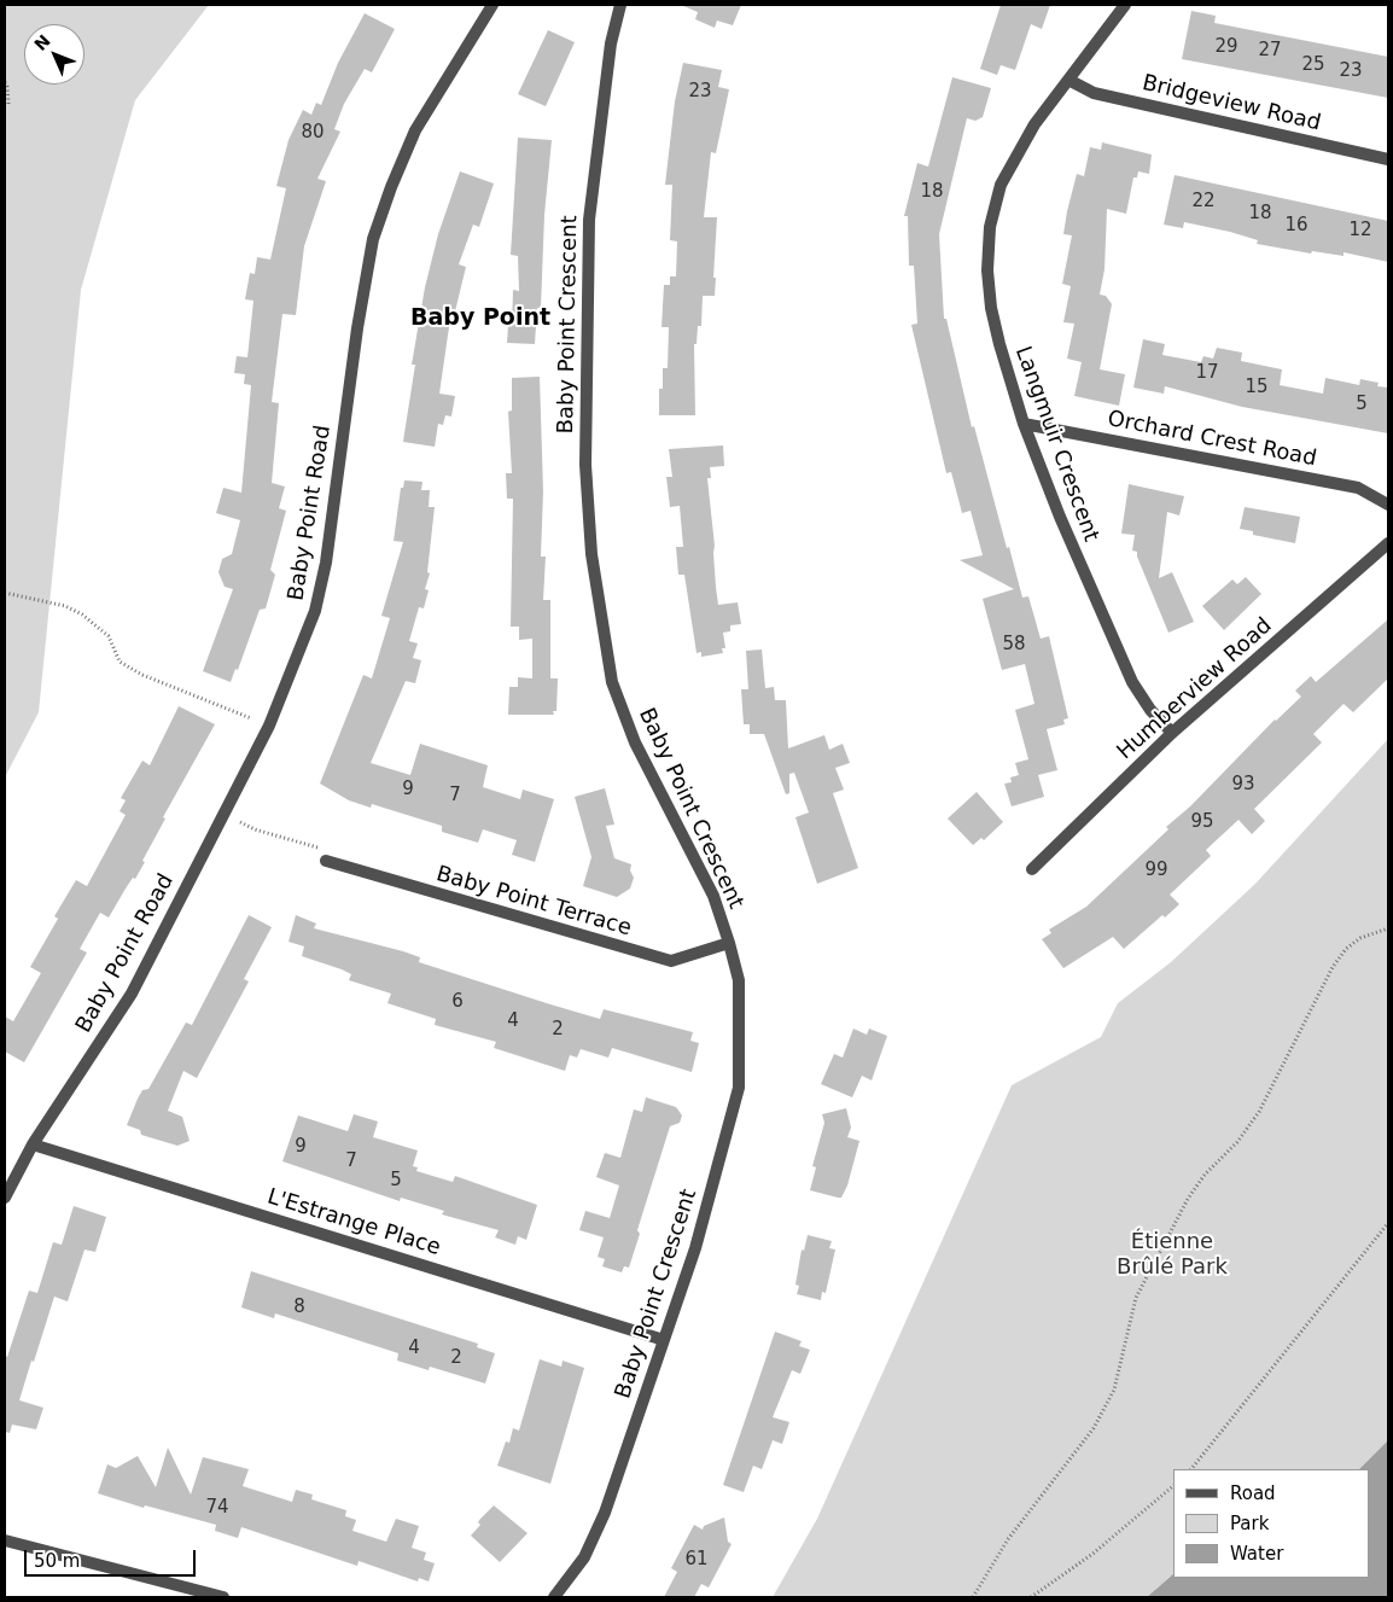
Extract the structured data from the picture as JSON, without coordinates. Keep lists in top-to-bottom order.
{
  "streets": {
    "street": [
      "Bridgeview Road",
      "Baby Point Crescent",
      "Orchard Crest Road",
      "Langmuir Crescent",
      "Baby Point Road",
      "Humberview Road",
      "Baby Point Terrace",
      "L'Estrange Place"
    ]
  },
  "crossings": [
    ["Bridgeview Road", "Langmuir Crescent"],
    ["Baby Point Crescent", "Baby Point Terrace"],
    ["Baby Point Crescent", "L'Estrange Place"],
    ["Orchard Crest Road", "Langmuir Crescent"],
    ["Langmuir Crescent", "Humberview Road"],
    ["Baby Point Road", "L'Estrange Place"]
  ],
  "districts": ["Baby Point"],
  "parks": ["Étienne Brûlé Park"],
  "house_numbers": [
    "29",
    "27",
    "25",
    "23",
    "23",
    "80",
    "18",
    "22",
    "18",
    "16",
    "12",
    "17",
    "15",
    "5",
    "58",
    "93",
    "9",
    "7",
    "95",
    "99",
    "6",
    "4",
    "2",
    "9",
    "7",
    "5",
    "8",
    "4",
    "2",
    "74",
    "61"
  ],
  "legend": ["Road", "Park", "Water"],
  "scale_bar": "50 m",
  "north": "top left"
}
